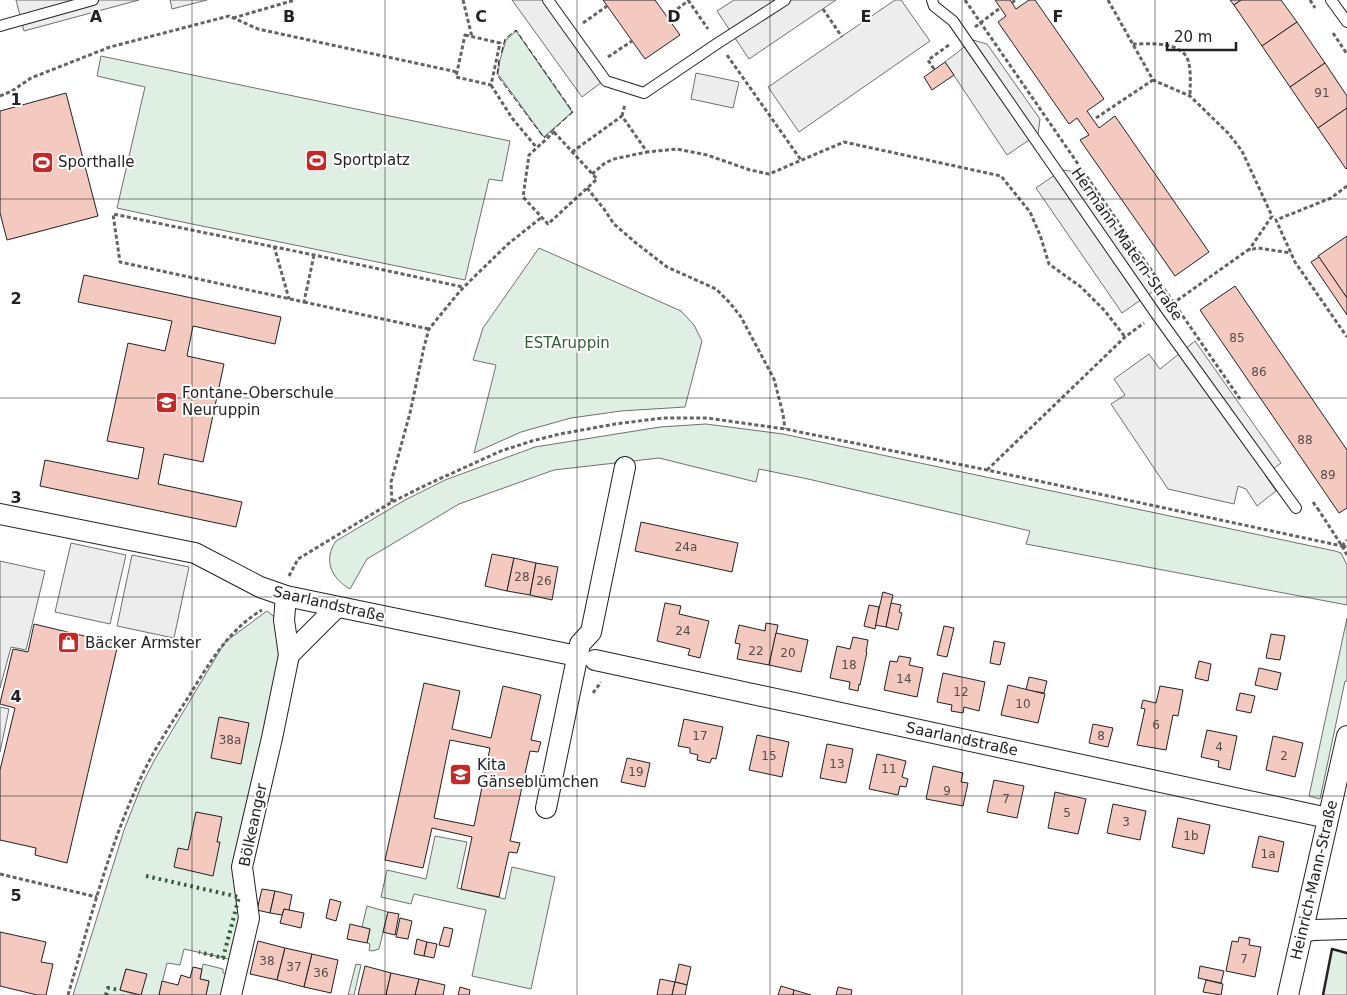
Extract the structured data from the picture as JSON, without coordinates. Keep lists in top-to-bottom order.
{
  "streets": {
    "street": ["Saarlandstraße", "Bölkeanger", "Heinrich-Mann-Straße"],
    "lane": ["Hermann-Matern-Straße"]
  },
  "crossings": [
    ["Saarlandstraße", "Bölkeanger"],
    ["Saarlandstraße", "Heinrich-Mann-Straße"]
  ],
  "parks": ["ESTAruppin"],
  "places": {
    "sports": ["Sportplatz", "Sporthalle"],
    "school or university": ["Fontane-Oberschule Neuruppin", "Kita Gänseblümchen"],
    "shop": ["Bäcker Armster"]
  },
  "house_numbers": [
    "91",
    "85",
    "86",
    "88",
    "89",
    "24a",
    "28",
    "26",
    "24",
    "22",
    "20",
    "18",
    "14",
    "12",
    "10",
    "6",
    "17",
    "8",
    "38a",
    "4",
    "15",
    "2",
    "13",
    "11",
    "19",
    "9",
    "7",
    "5",
    "3",
    "1b",
    "1a",
    "7",
    "38",
    "37",
    "36"
  ],
  "scale_bar": "20 m",
  "grid": {
    "columns": [
      "A",
      "B",
      "C",
      "D",
      "E",
      "F"
    ],
    "rows": [
      "1",
      "2",
      "3",
      "4",
      "5"
    ]
  }
}
